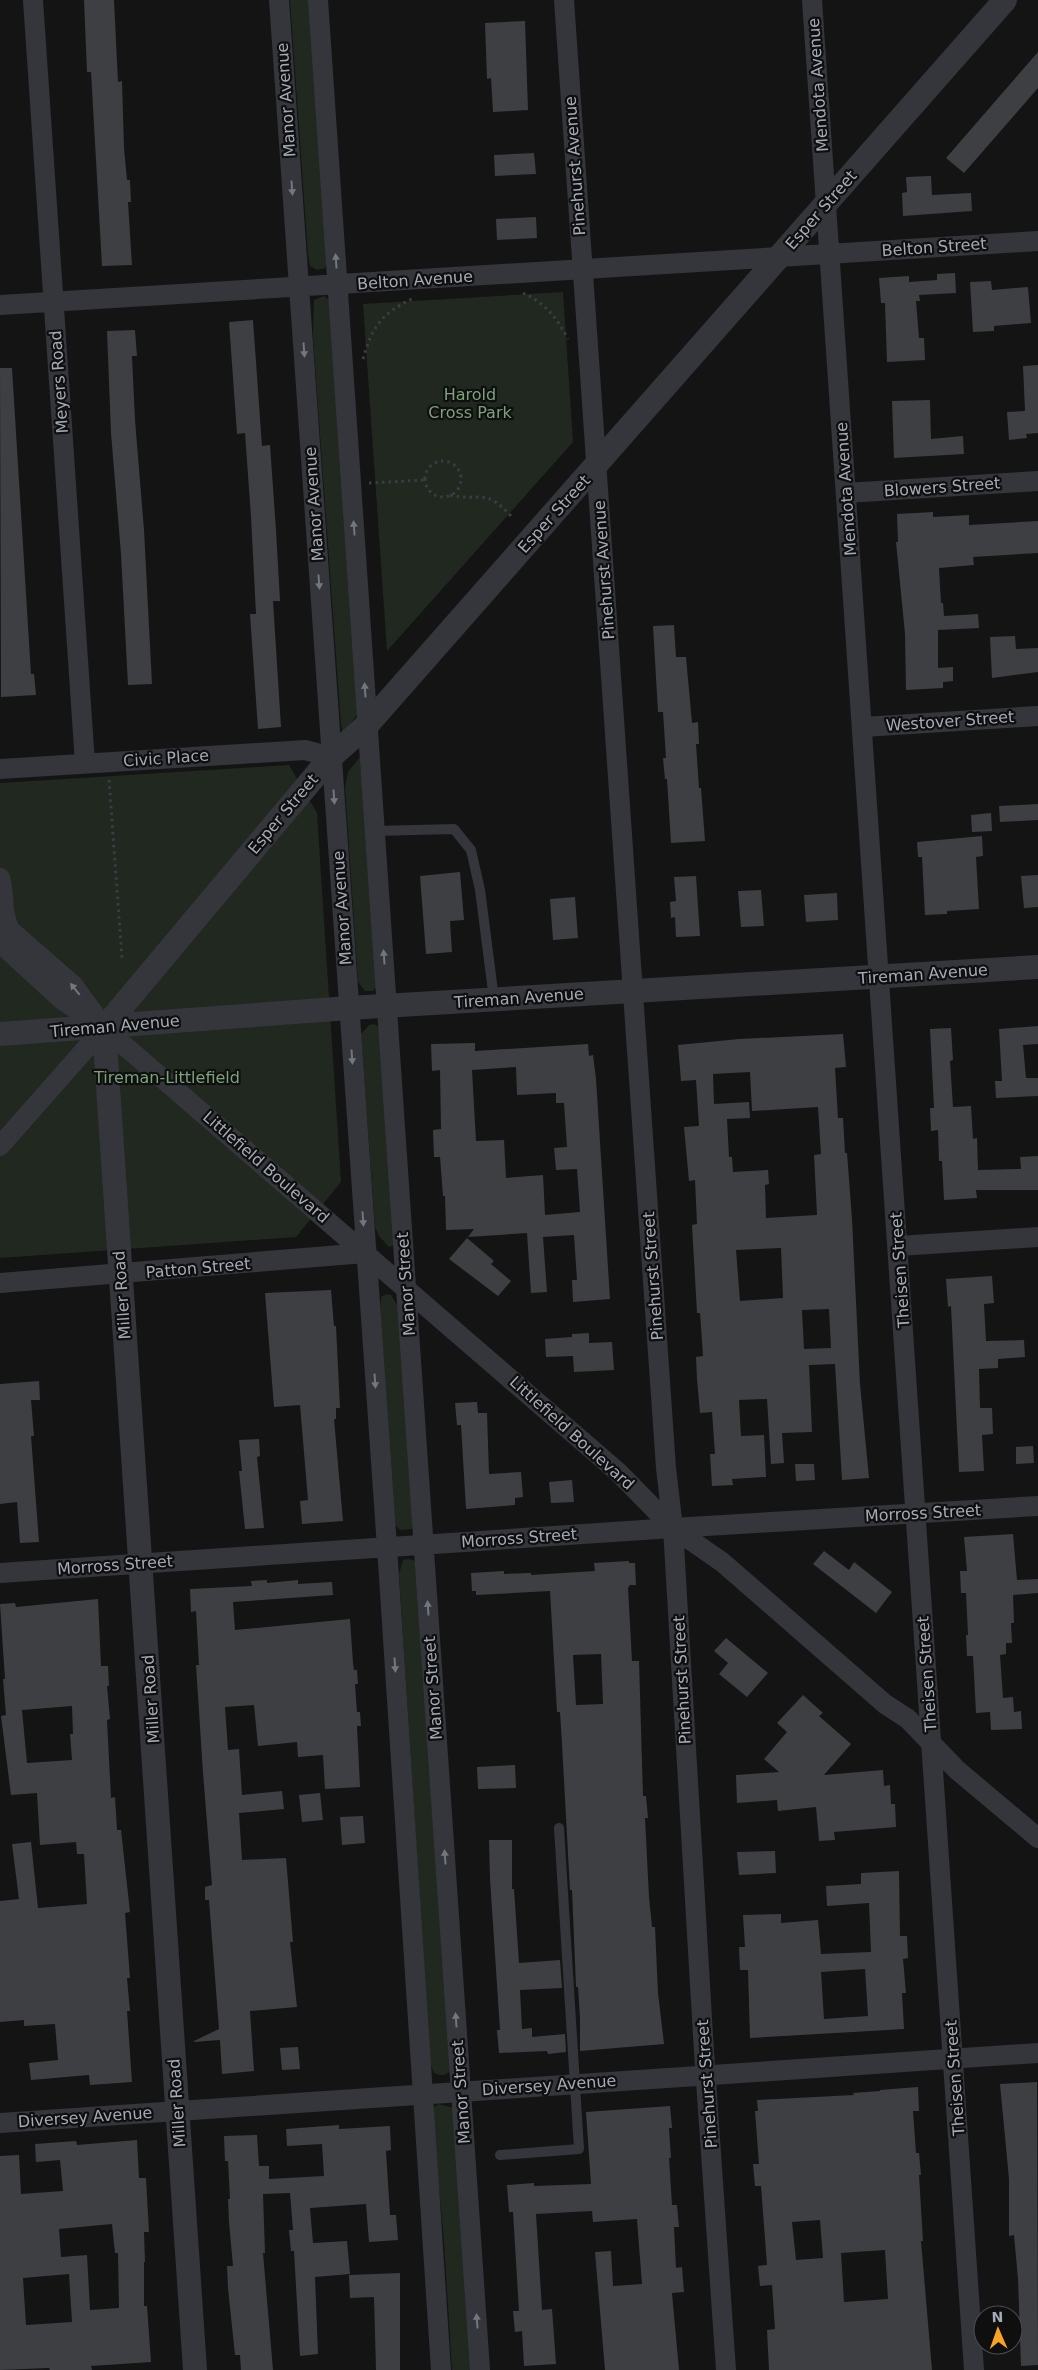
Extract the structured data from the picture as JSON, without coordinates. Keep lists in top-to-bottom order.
{
  "streets": {
    "street": [
      "Mendota Avenue",
      "Manor Avenue",
      "Pinehurst Avenue",
      "Esper Street",
      "Belton Street",
      "Belton Avenue",
      "Meyers Road",
      "Blowers Street",
      "Westover Street",
      "Civic Place",
      "Tireman Avenue",
      "Littlefield Boulevard",
      "Patton Street",
      "Theisen Street",
      "Pinehurst Street",
      "Manor Street",
      "Miller Road",
      "Morross Street",
      "Diversey Avenue"
    ]
  },
  "crossings": [
    ["Mendota Avenue", "Esper Street"],
    ["Mendota Avenue", "Belton Street"],
    ["Mendota Avenue", "Belton Avenue"],
    ["Mendota Avenue", "Blowers Street"],
    ["Mendota Avenue", "Westover Street"],
    ["Mendota Avenue", "Tireman Avenue"],
    ["Mendota Avenue", "Theisen Street"],
    ["Manor Avenue", "Esper Street"],
    ["Manor Avenue", "Belton Avenue"],
    ["Manor Avenue", "Civic Place"],
    ["Manor Avenue", "Tireman Avenue"],
    ["Pinehurst Avenue", "Esper Street"],
    ["Pinehurst Avenue", "Belton Avenue"],
    ["Pinehurst Avenue", "Tireman Avenue"],
    ["Pinehurst Avenue", "Pinehurst Street"],
    ["Esper Street", "Belton Avenue"],
    ["Esper Street", "Civic Place"],
    ["Esper Street", "Tireman Avenue"],
    ["Esper Street", "Littlefield Boulevard"],
    ["Esper Street", "Miller Road"],
    ["Belton Street", "Belton Avenue"],
    ["Belton Avenue", "Meyers Road"],
    ["Meyers Road", "Civic Place"],
    ["Tireman Avenue", "Littlefield Boulevard"],
    ["Tireman Avenue", "Theisen Street"],
    ["Tireman Avenue", "Pinehurst Street"],
    ["Tireman Avenue", "Manor Street"],
    ["Tireman Avenue", "Miller Road"],
    ["Littlefield Boulevard", "Patton Street"],
    ["Littlefield Boulevard", "Theisen Street"],
    ["Littlefield Boulevard", "Pinehurst Street"],
    ["Littlefield Boulevard", "Manor Street"],
    ["Littlefield Boulevard", "Miller Road"],
    ["Littlefield Boulevard", "Morross Street"],
    ["Patton Street", "Miller Road"],
    ["Theisen Street", "Morross Street"],
    ["Theisen Street", "Diversey Avenue"],
    ["Pinehurst Street", "Morross Street"],
    ["Pinehurst Street", "Diversey Avenue"],
    ["Manor Street", "Morross Street"],
    ["Manor Street", "Diversey Avenue"],
    ["Miller Road", "Morross Street"],
    ["Miller Road", "Diversey Avenue"]
  ],
  "parks": ["Harold Cross Park", "Tireman-Littlefield"],
  "north": "top"
}
